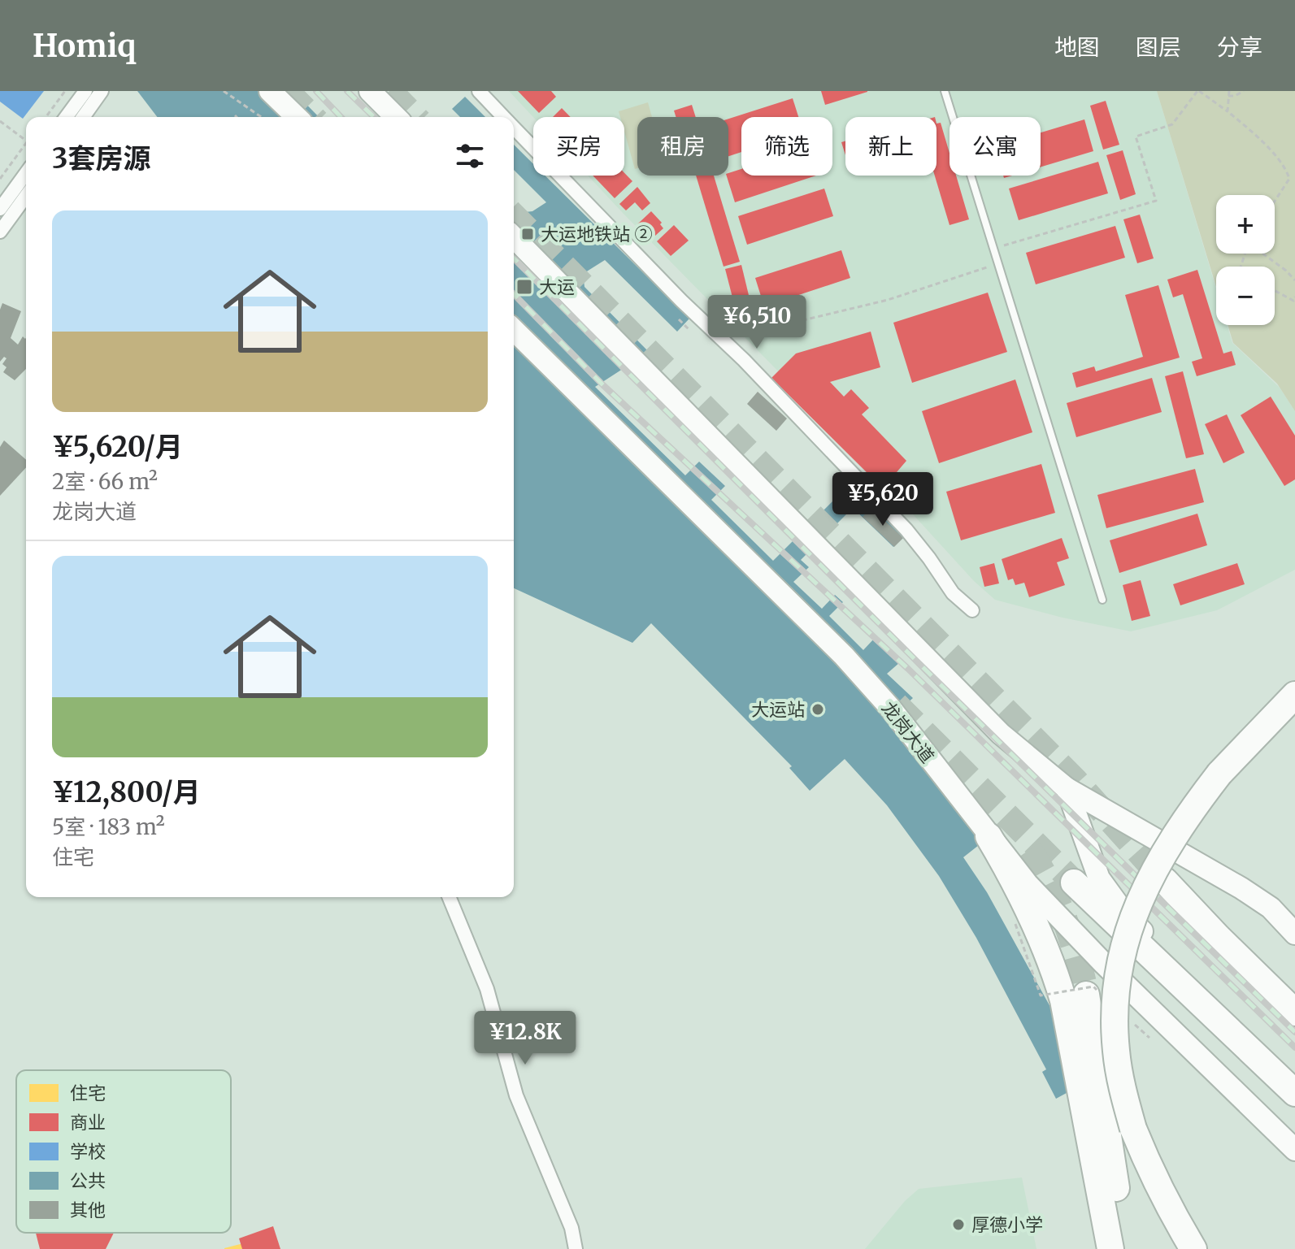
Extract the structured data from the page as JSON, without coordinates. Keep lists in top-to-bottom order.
{
  "streets": {
    "main road": ["龙岗大道"]
  },
  "places": {
    "transit": ["大运地铁站 ②", "大运"],
    "other": ["大运站", "厚德小学"]
  },
  "legend": [
    "住宅",
    "商业",
    "学校",
    "公共",
    "其他"
  ],
  "page": {
    "header": "Homiq",
    "nav": ["地图", "图层", "分享"],
    "chip": [
      "买房",
      "租房",
      "筛选",
      "新上",
      "公寓"
    ],
    "heading": "3套房源",
    "map_buttons": ["+", "−"],
    "list": [
      {
        "name": "¥5,620/月",
        "note": "2室 · 66 m² · 龙岗大道"
      },
      {
        "name": "¥12,800/月",
        "note": "5室 · 183 m² · 住宅"
      }
    ],
    "price": ["¥6,510", "¥5,620", "¥12.8K"]
  }
}
